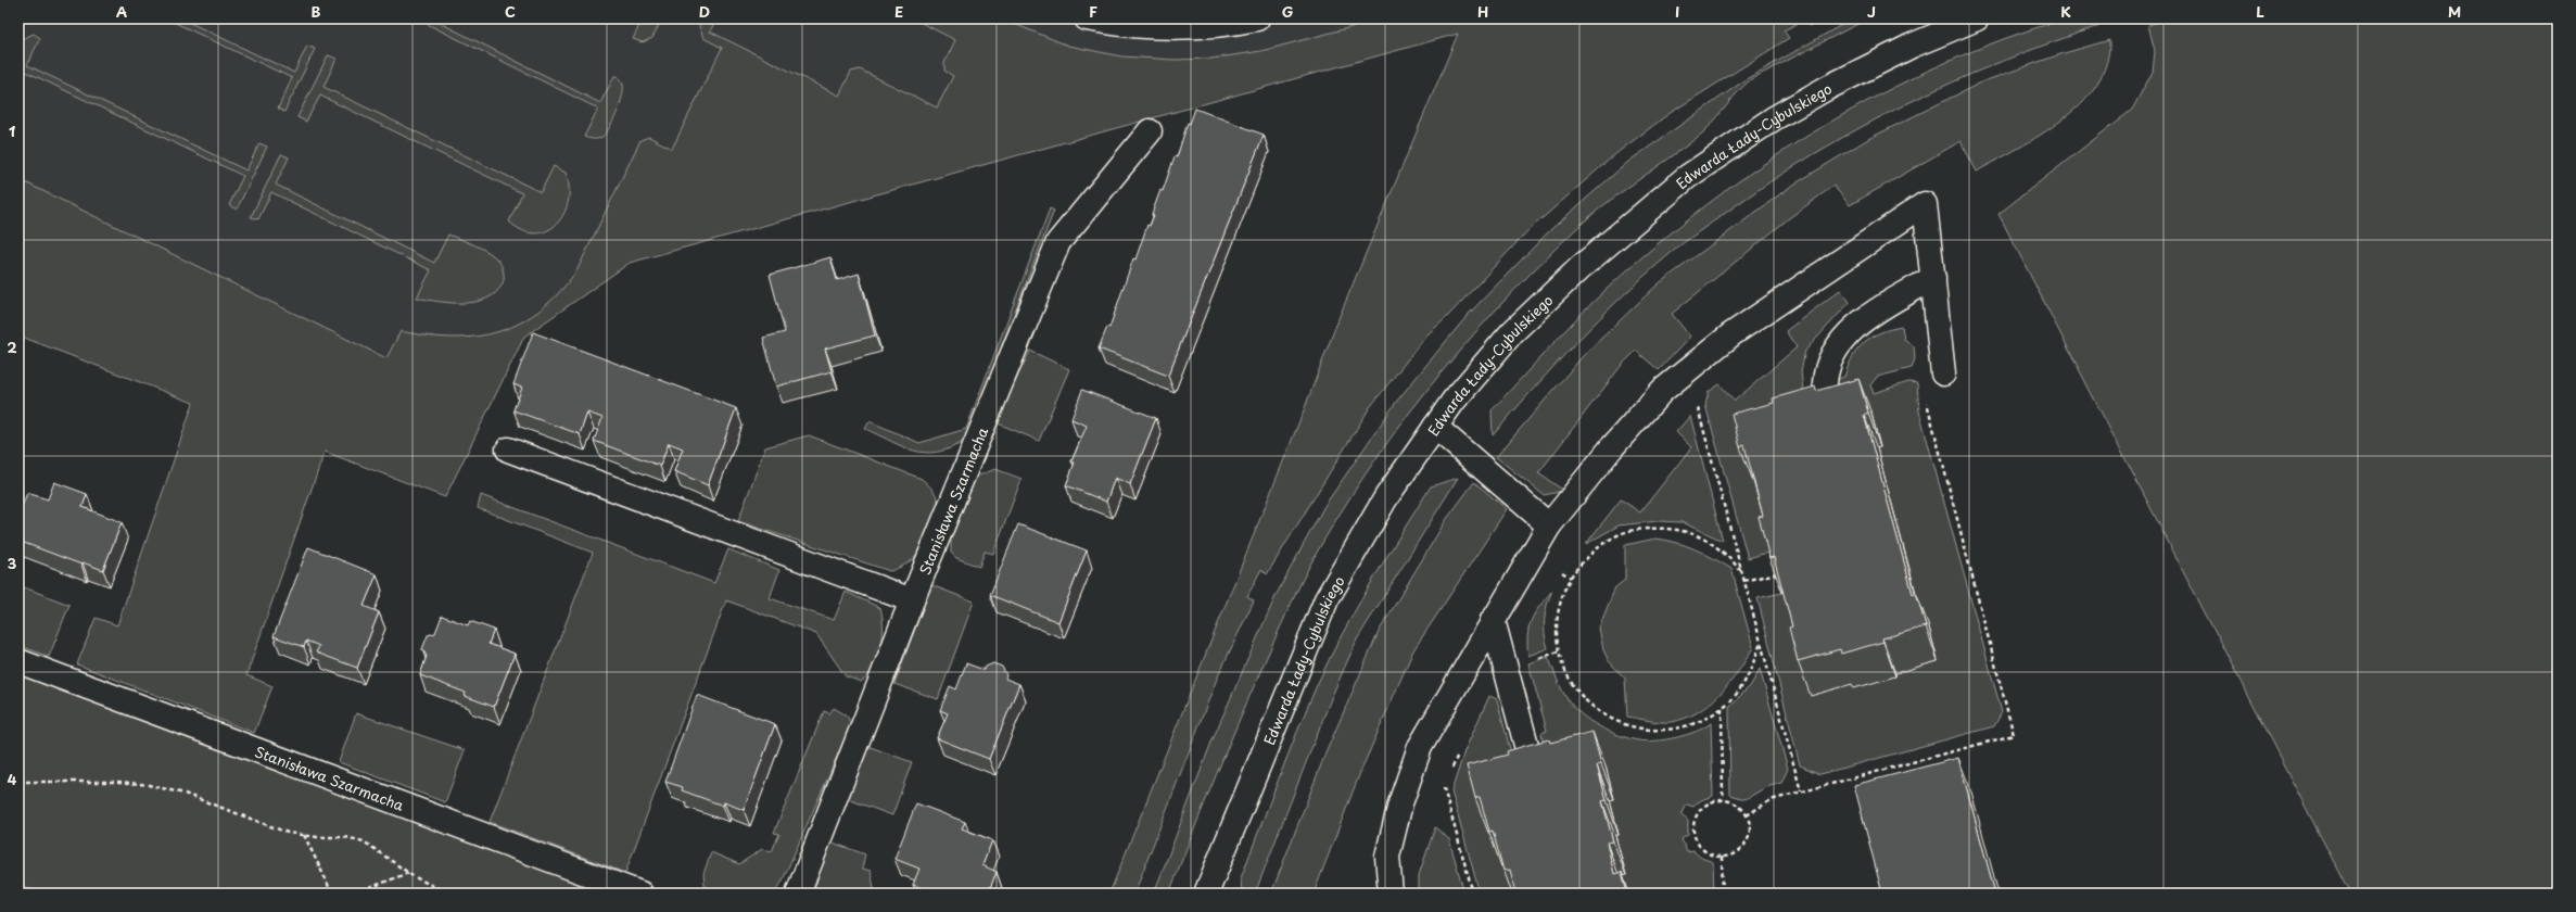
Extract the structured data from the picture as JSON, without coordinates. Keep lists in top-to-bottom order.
{
  "streets": {
    "street": ["Edwarda Łady-Cybulskiego", "Stanisława Szarmacha"]
  },
  "grid": {
    "columns": [
      "A",
      "B",
      "C",
      "D",
      "E",
      "F",
      "G",
      "H",
      "I",
      "J",
      "K",
      "L",
      "M"
    ],
    "rows": [
      "1",
      "2",
      "3",
      "4"
    ]
  }
}
